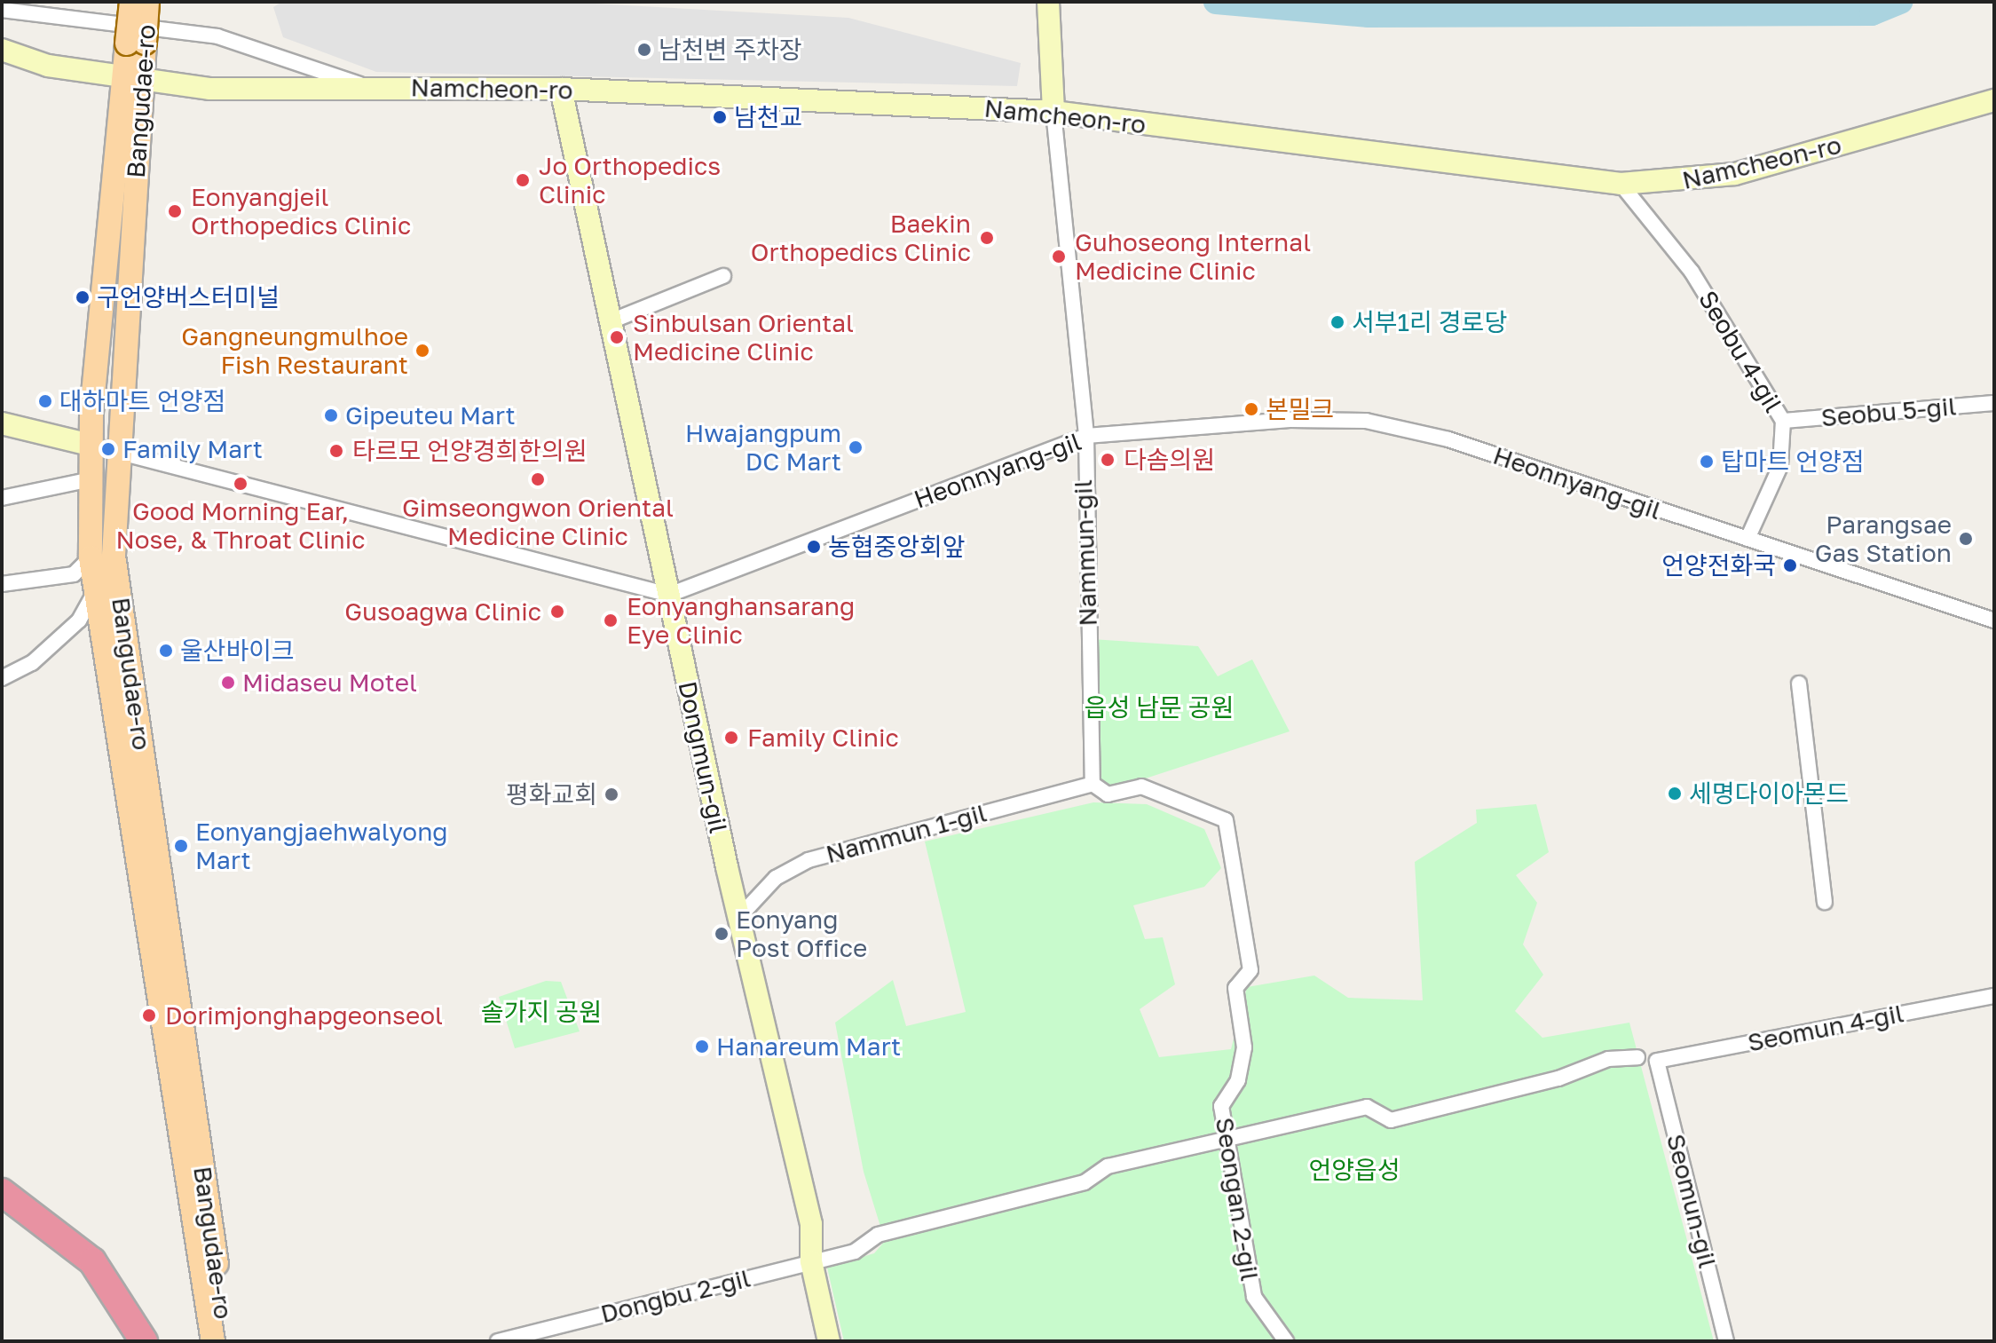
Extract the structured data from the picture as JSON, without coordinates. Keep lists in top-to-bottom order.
{
  "streets": {
    "main road": ["Namcheon-ro", "Bangudae-ro", "Dongmun-gil"],
    "street": [
      "Seobu 4-gil",
      "Seobu 5-gil",
      "Heonnyang-gil",
      "Nammun-gil",
      "Nammun 1-gil",
      "Seomun 4-gil",
      "Seongan 2-gil",
      "Seomun-gil",
      "Dongbu 2-gil"
    ]
  },
  "crossings": [
    ["Namcheon-ro", "Bangudae-ro"],
    ["Namcheon-ro", "Seobu 4-gil"],
    ["Namcheon-ro", "Nammun-gil"],
    ["Namcheon-ro", "Dongmun-gil"],
    ["Seobu 4-gil", "Seobu 5-gil"],
    ["Seobu 4-gil", "Heonnyang-gil"],
    ["Heonnyang-gil", "Nammun-gil"],
    ["Heonnyang-gil", "Dongmun-gil"],
    ["Nammun-gil", "Nammun 1-gil"],
    ["Nammun-gil", "Seongan 2-gil"],
    ["Dongmun-gil", "Nammun 1-gil"],
    ["Dongmun-gil", "Dongbu 2-gil"],
    ["Nammun 1-gil", "Seongan 2-gil"],
    ["Seomun 4-gil", "Seomun-gil"],
    ["Seongan 2-gil", "Dongbu 2-gil"]
  ],
  "parks": ["읍성 남문 공원", "솔가지 공원", "언양읍성"],
  "places": [
    "남천변 주차장",
    "남천교",
    "Jo Orthopedics Clinic",
    "Eonyangjeil Orthopedics Clinic",
    "Baekin Orthopedics Clinic",
    "Guhoseong Internal Medicine Clinic",
    "구언양버스터미널",
    "서부1리 경로당",
    "Sinbulsan Oriental Medicine Clinic",
    "Gangneungmulhoe Fish Restaurant",
    "대하마트 언양점",
    "본밀크",
    "Gipeuteu Mart",
    "Hwajangpum DC Mart",
    "Family Mart",
    "타르모 언양경희한의원",
    "다솜의원",
    "탑마트 언양점",
    "Gimseongwon Oriental Medicine Clinic",
    "Good Morning Ear, Nose, & Throat Clinic",
    "Parangsae Gas Station",
    "농협중앙회앞",
    "언양전화국",
    "Gusoagwa Clinic",
    "Eonyanghansarang Eye Clinic",
    "울산바이크",
    "Midaseu Motel",
    "Family Clinic",
    "세명다이아몬드",
    "평화교회",
    "Eonyangjaehwalyong Mart",
    "Eonyang Post Office",
    "Dorimjonghapgeonseol",
    "Hanareum Mart"
  ]
}
